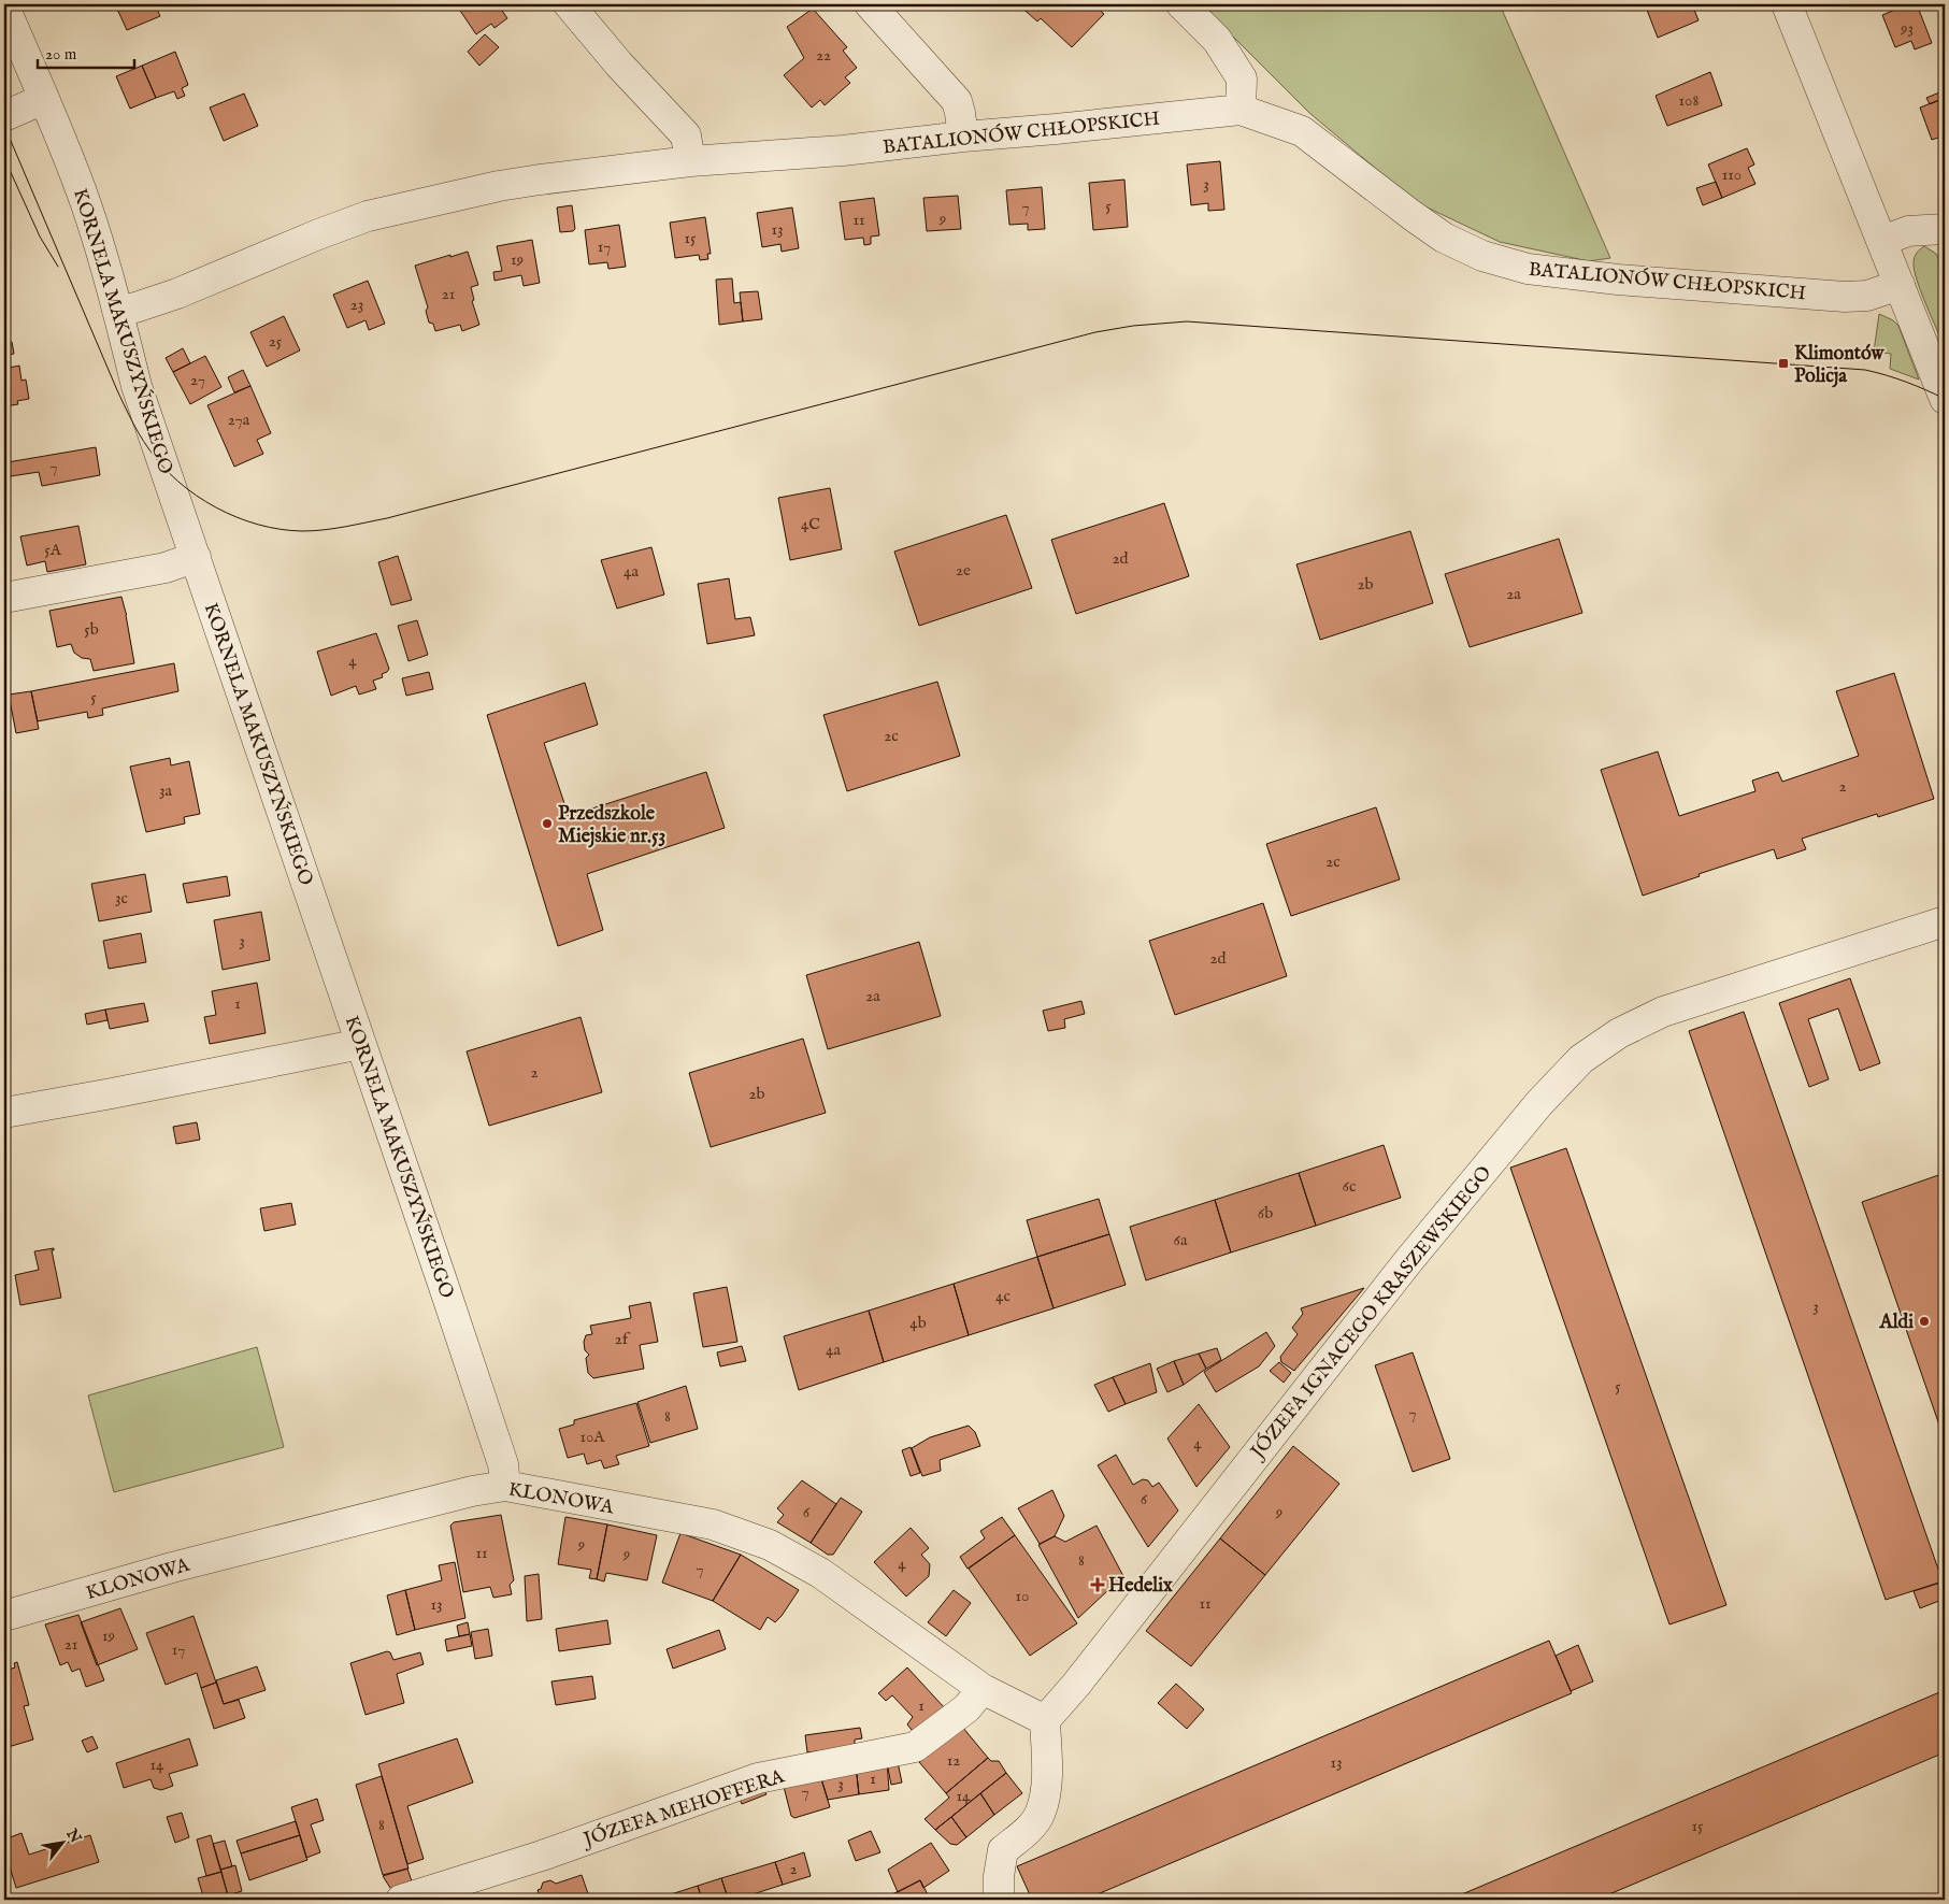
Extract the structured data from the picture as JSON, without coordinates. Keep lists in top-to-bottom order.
{
  "streets": {
    "street": [
      "BATALIONÓW CHŁOPSKICH",
      "KORNELA MAKUSZYŃSKIEGO",
      "JÓZEFA IGNACEGO KRASZEWSKIEGO",
      "KLONOWA",
      "JÓZEFA MEHOFFERA"
    ]
  },
  "crossings": [
    ["BATALIONÓW CHŁOPSKICH", "KORNELA MAKUSZYŃSKIEGO"],
    ["KORNELA MAKUSZYŃSKIEGO", "KLONOWA"],
    ["JÓZEFA IGNACEGO KRASZEWSKIEGO", "KLONOWA"],
    ["KLONOWA", "JÓZEFA MEHOFFERA"]
  ],
  "places": {
    "transit": ["Klimontów Policja"],
    "other": ["Przedszkole Miejskie nr.53", "Aldi"],
    "health": ["Hedelix"]
  },
  "house_numbers": [
    "93",
    "22",
    "108",
    "110",
    "3",
    "5",
    "7",
    "9",
    "11",
    "13",
    "15",
    "17",
    "19",
    "21",
    "23",
    "25",
    "27",
    "27a",
    "7",
    "4C",
    "5A",
    "2d",
    "2e",
    "4a",
    "2b",
    "2a",
    "5b",
    "4",
    "5",
    "2c",
    "2",
    "3a",
    "2c",
    "3c",
    "3",
    "2d",
    "2a",
    "1",
    "2",
    "2b",
    "6c",
    "6b",
    "6a",
    "4c",
    "3",
    "4b",
    "2f",
    "4a",
    "5",
    "7",
    "8",
    "10A",
    "4",
    "6",
    "6",
    "9",
    "9",
    "11",
    "9",
    "8",
    "4",
    "7",
    "10",
    "11",
    "13",
    "19",
    "21",
    "17",
    "1",
    "12",
    "13",
    "14",
    "1",
    "3",
    "7",
    "14",
    "8",
    "15",
    "2"
  ],
  "scale_bar": "20 m",
  "north": "top right"
}
